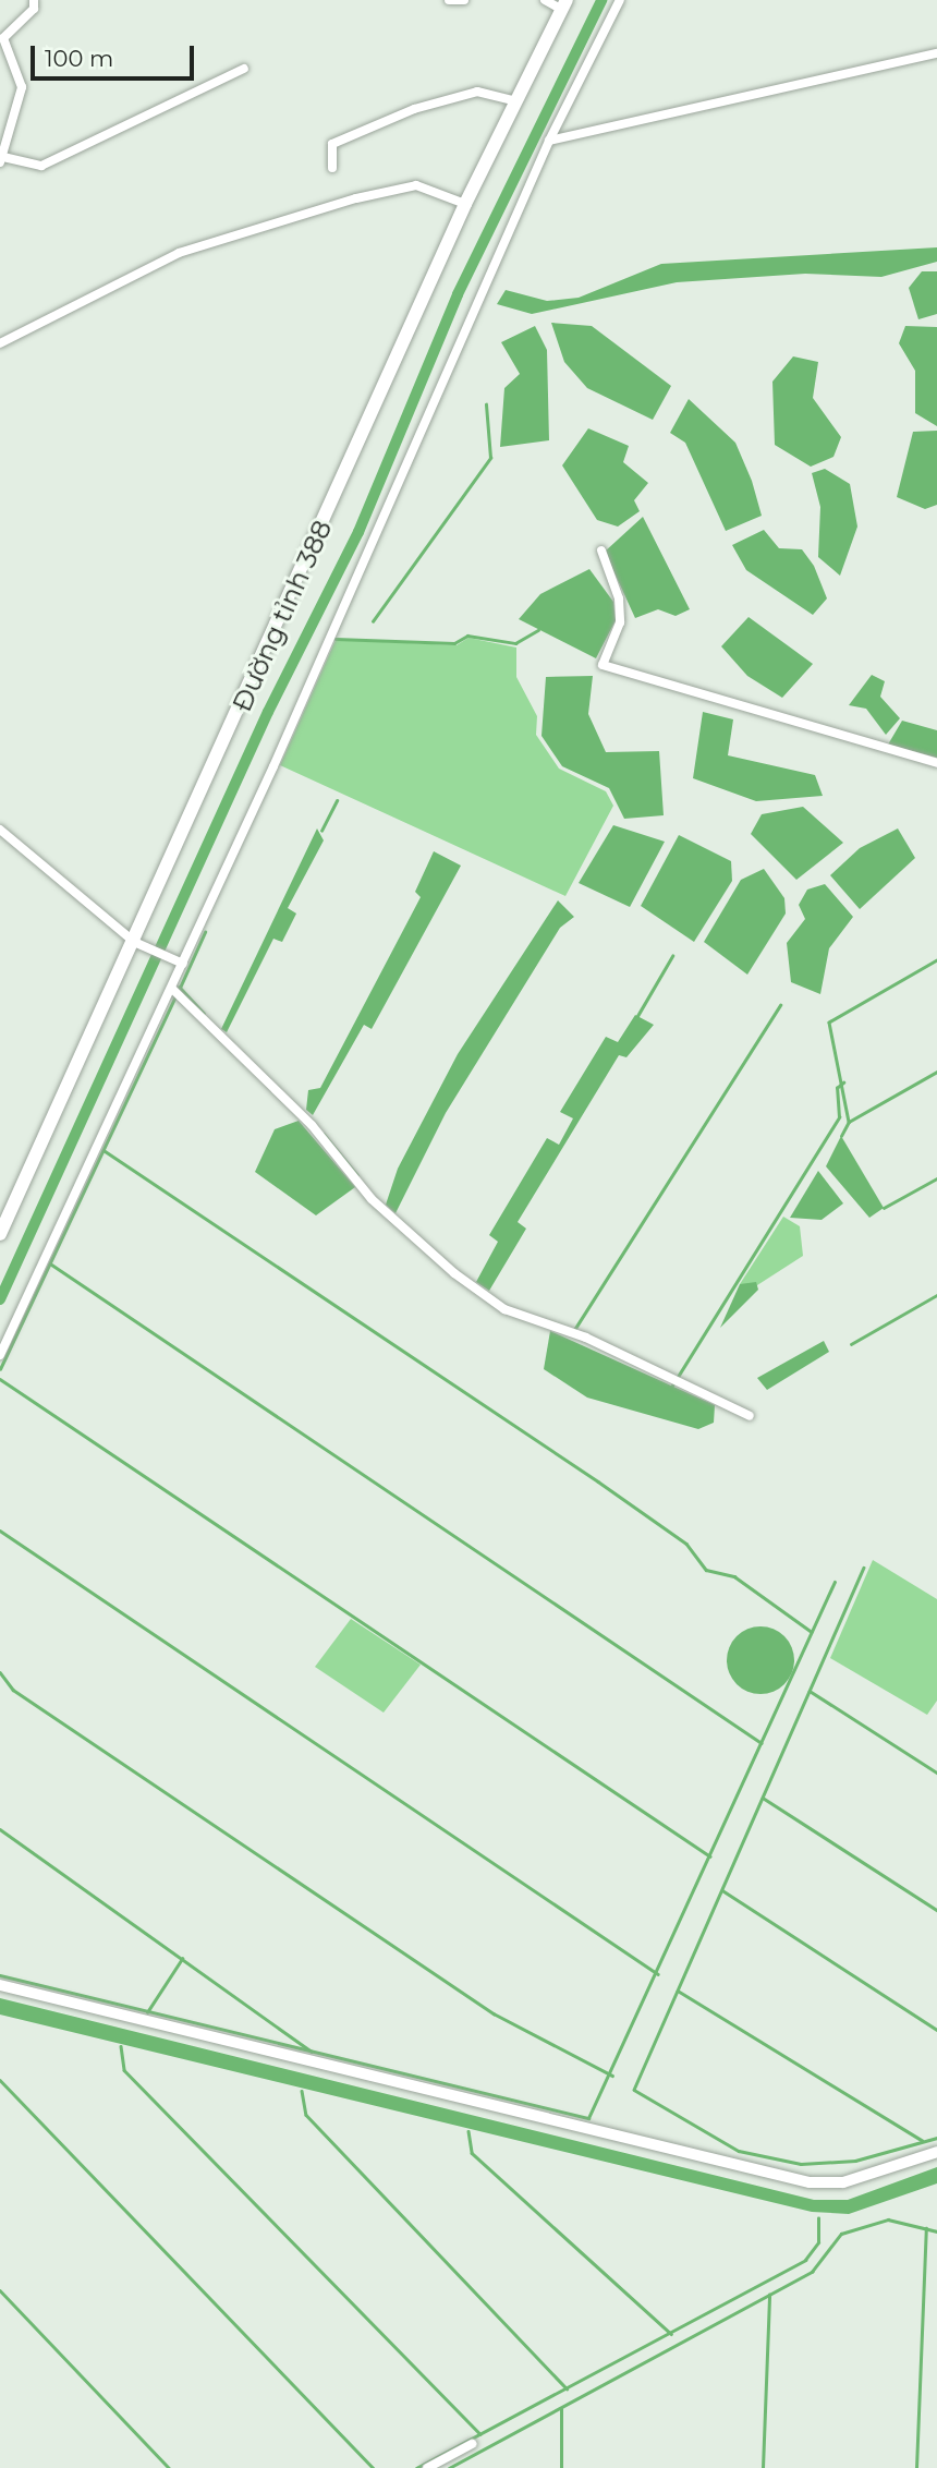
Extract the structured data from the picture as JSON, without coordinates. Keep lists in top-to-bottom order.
{
  "streets": {
    "main road": ["Đường tỉnh 388"]
  },
  "scale_bar": "100 m"
}
